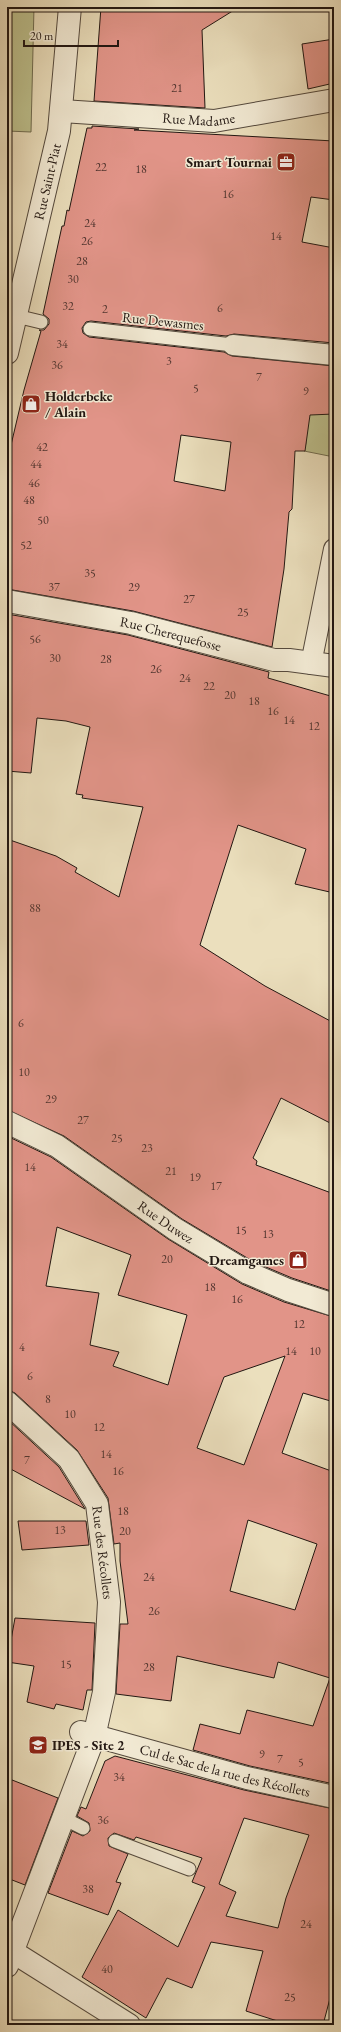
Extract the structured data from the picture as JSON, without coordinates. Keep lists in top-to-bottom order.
{
  "streets": {
    "street": [
      "Rue Madame",
      "Rue Saint-Piat",
      "Rue Cherequefosse",
      "Rue Duwez",
      "Rue des Récollets",
      "Cul de Sac de la rue des Récollets"
    ],
    "lane": ["Rue Dewasmes"]
  },
  "crossings": [
    ["Rue Madame", "Rue Saint-Piat"],
    ["Rue des Récollets", "Cul de Sac de la rue des Récollets"]
  ],
  "places": {
    "office": ["Smart Tournai"],
    "shop": ["Holderbeke / Alain", "Dreamgames"],
    "school or university": ["IPES - Site 2"]
  },
  "house_numbers": [
    "21",
    "22",
    "18",
    "16",
    "24",
    "14",
    "26",
    "28",
    "30",
    "32",
    "6",
    "2",
    "34",
    "3",
    "36",
    "7",
    "5",
    "9",
    "42",
    "44",
    "46",
    "48",
    "50",
    "52",
    "35",
    "37",
    "29",
    "27",
    "25",
    "56",
    "30",
    "28",
    "26",
    "24",
    "22",
    "20",
    "18",
    "16",
    "14",
    "12",
    "88",
    "6",
    "10",
    "29",
    "27",
    "25",
    "23",
    "14",
    "21",
    "19",
    "17",
    "15",
    "13",
    "20",
    "18",
    "16",
    "12",
    "4",
    "14",
    "10",
    "6",
    "8",
    "10",
    "12",
    "14",
    "7",
    "16",
    "18",
    "13",
    "20",
    "24",
    "26",
    "15",
    "28",
    "9",
    "7",
    "5",
    "34",
    "36",
    "38",
    "24",
    "40",
    "25"
  ],
  "scale_bar": "20 m"
}
